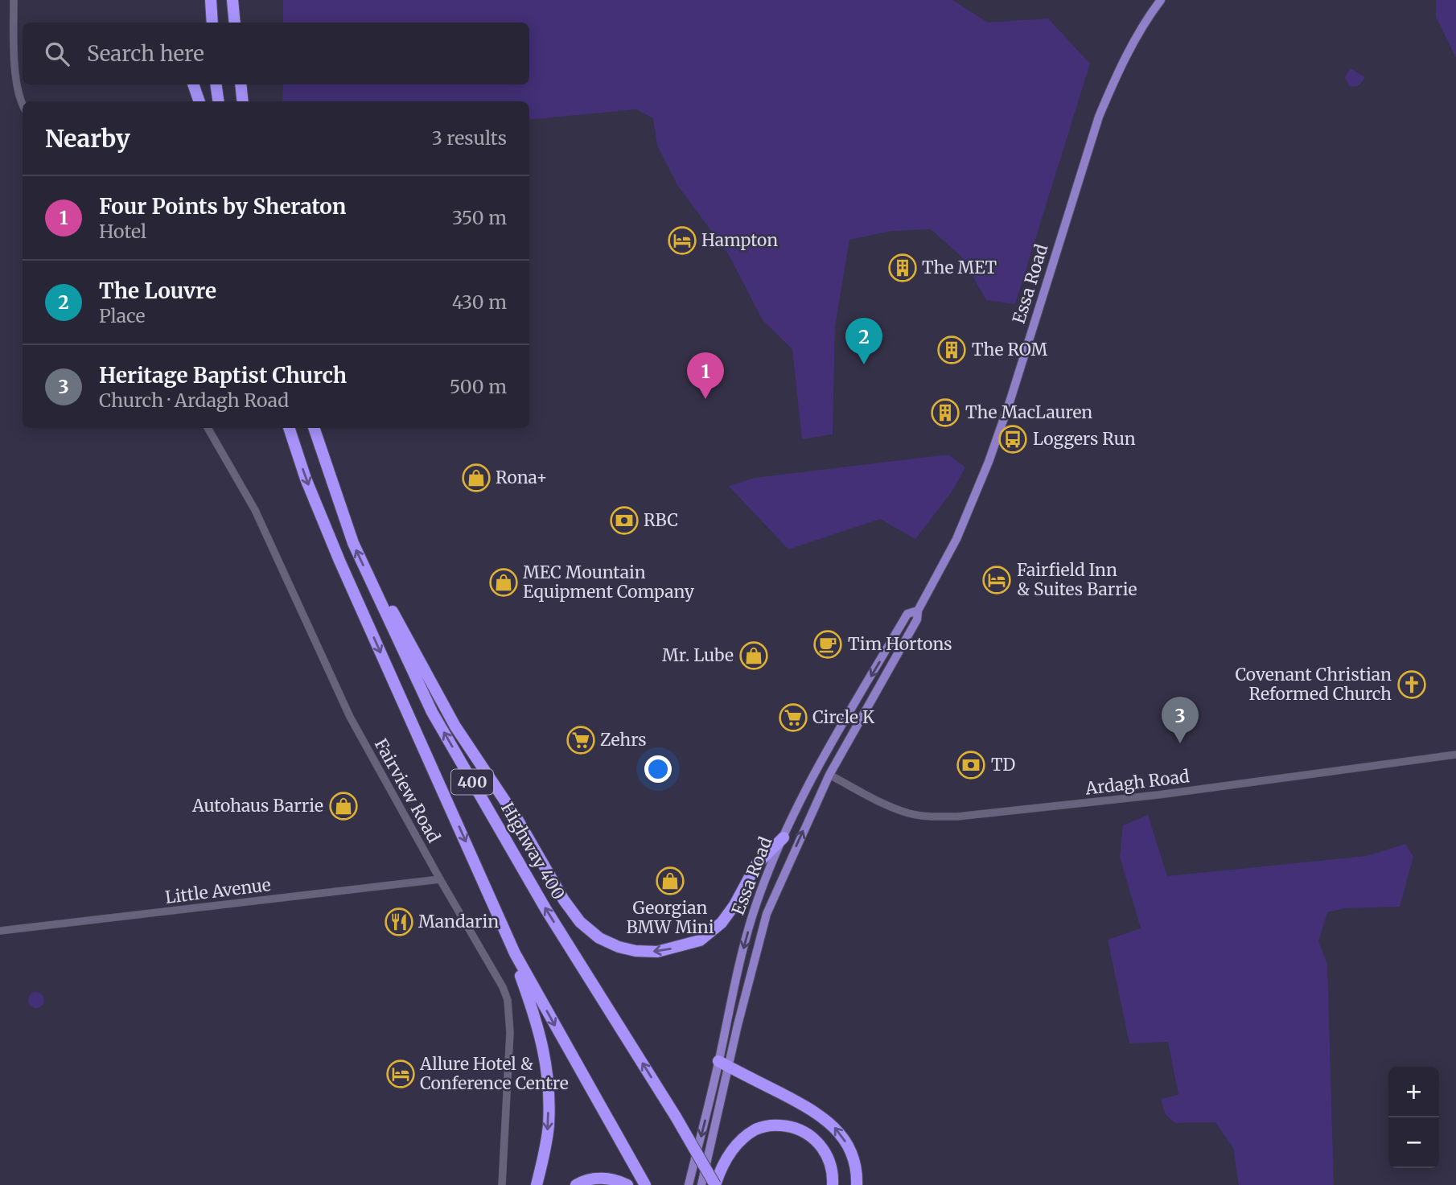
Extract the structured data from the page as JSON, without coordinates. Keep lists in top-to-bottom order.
{
  "streets": {
    "highway": ["400", "Highway 400"],
    "main road": ["Essa Road"],
    "street": ["Ardagh Road", "Fairview Road", "Little Avenue"]
  },
  "crossings": [
    ["Essa Road", "Ardagh Road"],
    ["Fairview Road", "Little Avenue"]
  ],
  "places": {
    "hotel": ["Hampton", "Fairfield Inn & Suites Barrie", "Allure Hotel & Conference Centre"],
    "building": ["The MET", "The ROM", "The MacLauren"],
    "bus stop": ["Loggers Run"],
    "shop": [
      "Rona+",
      "MEC Mountain Equipment Company",
      "Mr. Lube",
      "Autohaus Barrie",
      "Georgian BMW Mini"
    ],
    "bank": ["RBC", "TD"],
    "cafe": ["Tim Hortons"],
    "church": ["Covenant Christian Reformed Church"],
    "supermarket": ["Circle K", "Zehrs"],
    "restaurant": ["Mandarin"]
  },
  "page": {
    "search": "Search here",
    "heading": ["Nearby", "3 results"],
    "list": [
      {
        "mark": "1",
        "name": "Four Points by Sheraton",
        "note": "Hotel",
        "value": "350 m"
      },
      {
        "mark": "2",
        "name": "The Louvre",
        "note": "Place",
        "value": "430 m"
      },
      {
        "mark": "3",
        "name": "Heritage Baptist Church",
        "note": "Church · Ardagh Road",
        "value": "500 m"
      }
    ],
    "pins": ["2", "1", "3"],
    "map_buttons": ["+", "−"]
  }
}
